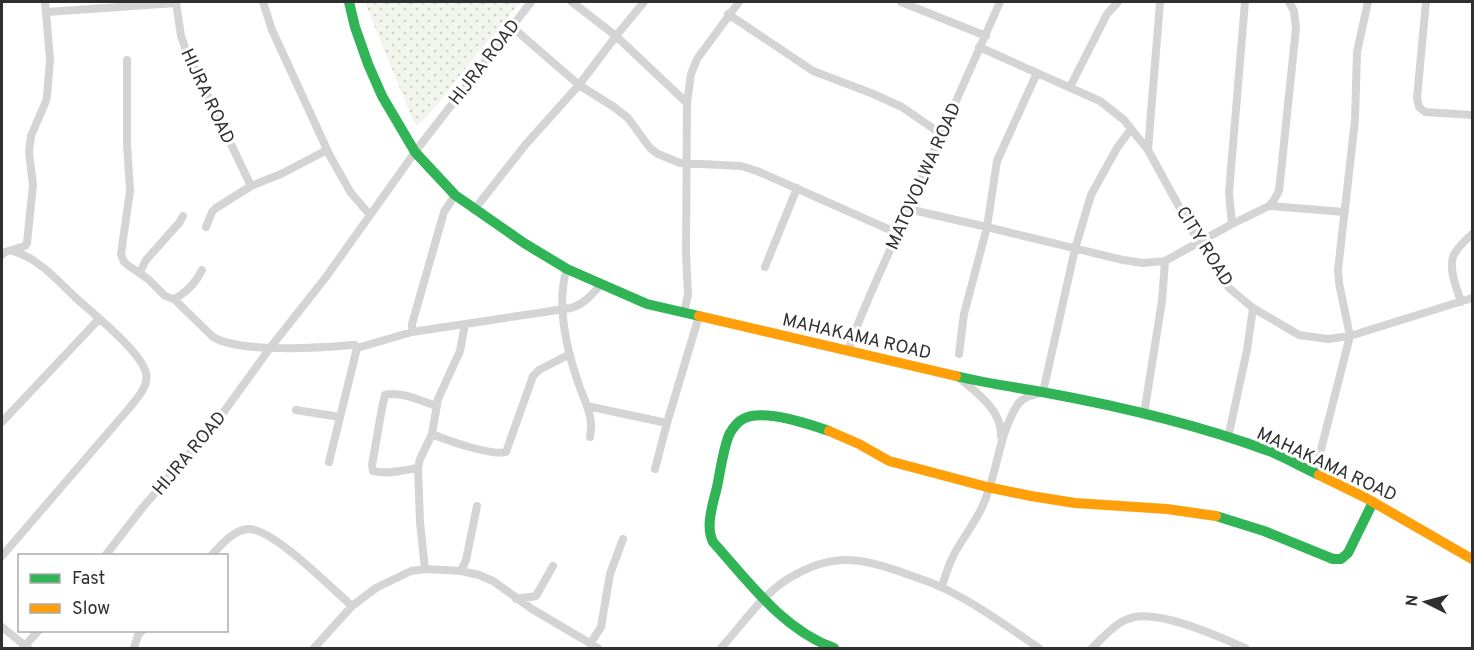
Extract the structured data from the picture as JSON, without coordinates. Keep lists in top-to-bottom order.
{
  "streets": {
    "street": [
      "HIJRA ROAD",
      "MATOVOLWA ROAD",
      "CITY ROAD",
      "MAHAKAMA ROAD"
    ]
  },
  "crossings": [
    ["HIJRA ROAD", "MAHAKAMA ROAD"],
    ["MATOVOLWA ROAD", "CITY ROAD"],
    ["MATOVOLWA ROAD", "MAHAKAMA ROAD"]
  ],
  "legend": ["Fast", "Slow"],
  "north": "left"
}
